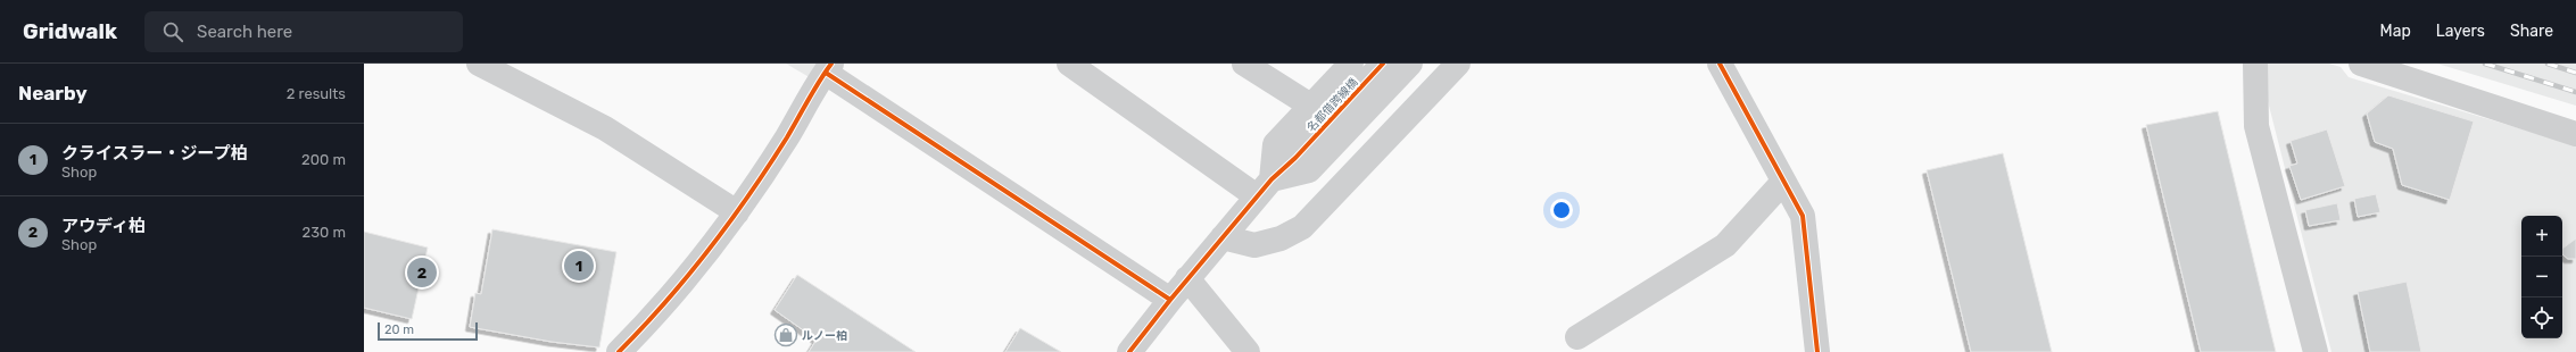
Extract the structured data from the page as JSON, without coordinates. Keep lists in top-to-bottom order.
{
  "streets": {
    "street": ["名都借跨線橋"]
  },
  "places": {
    "shop": ["ルノー柏"]
  },
  "scale_bar": "20 m",
  "page": {
    "header": "Gridwalk",
    "search": "Search here",
    "nav": ["Map", "Layers", "Share"],
    "heading": ["Nearby", "2 results"],
    "list": [
      {
        "mark": "1",
        "name": "クライスラー・ジープ柏",
        "note": "Shop",
        "value": "200 m"
      },
      {
        "mark": "2",
        "name": "アウディ柏",
        "note": "Shop",
        "value": "230 m"
      }
    ],
    "map_buttons": ["+", "−"],
    "pins": ["1", "2"],
    "scale": "20 m"
  }
}
